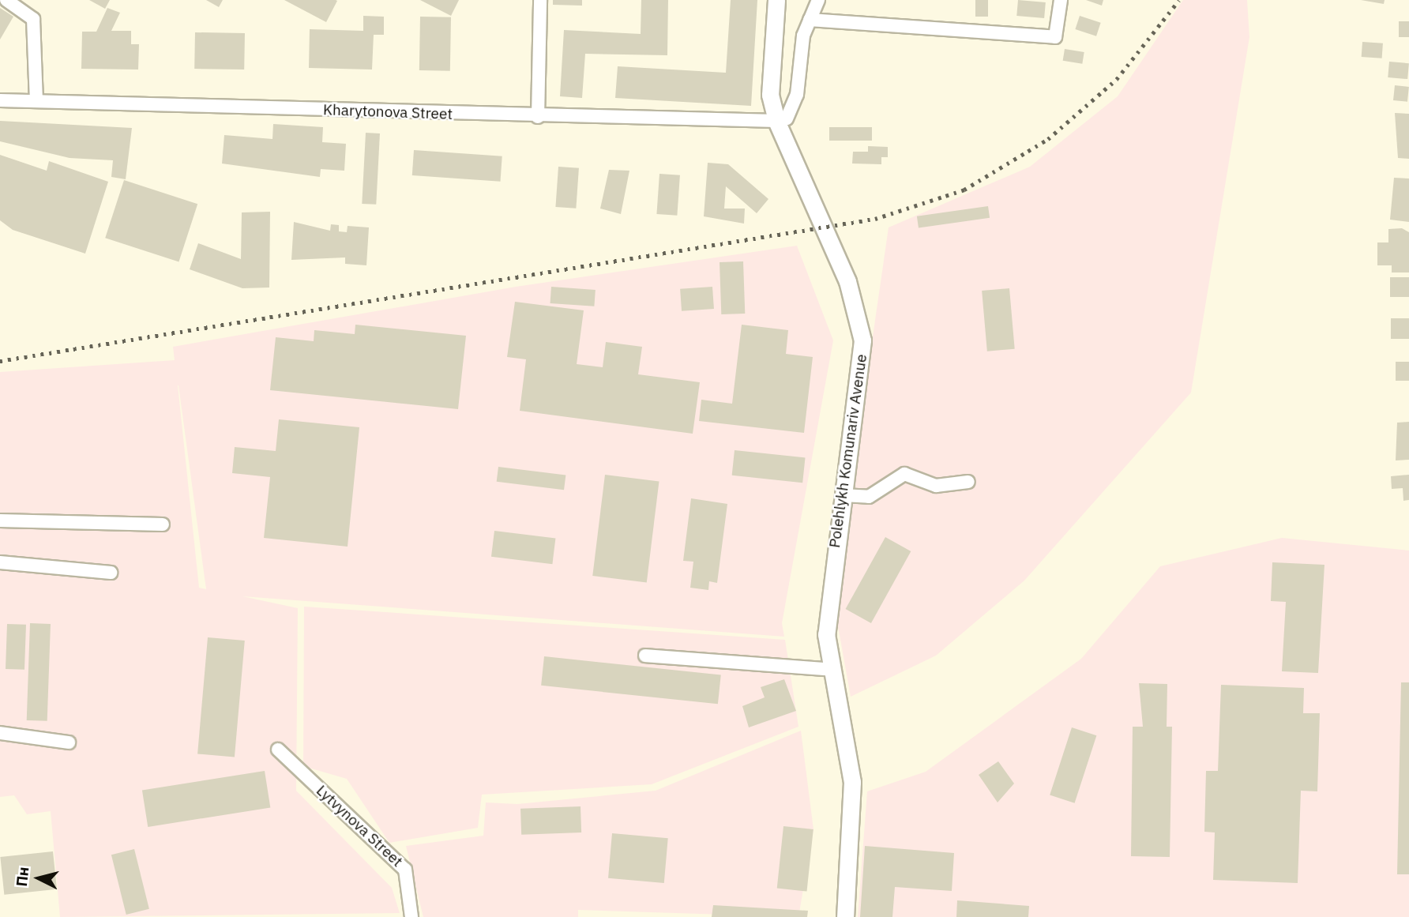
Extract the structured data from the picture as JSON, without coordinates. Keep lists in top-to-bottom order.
{
  "streets": {
    "main road": ["Polehlykh Komunariv Avenue"],
    "street": ["Kharytonova Street", "Lytvynova Street"]
  },
  "crossings": [
    ["Kharytonova Street", "Polehlykh Komunariv Avenue"]
  ],
  "north": "left"
}
